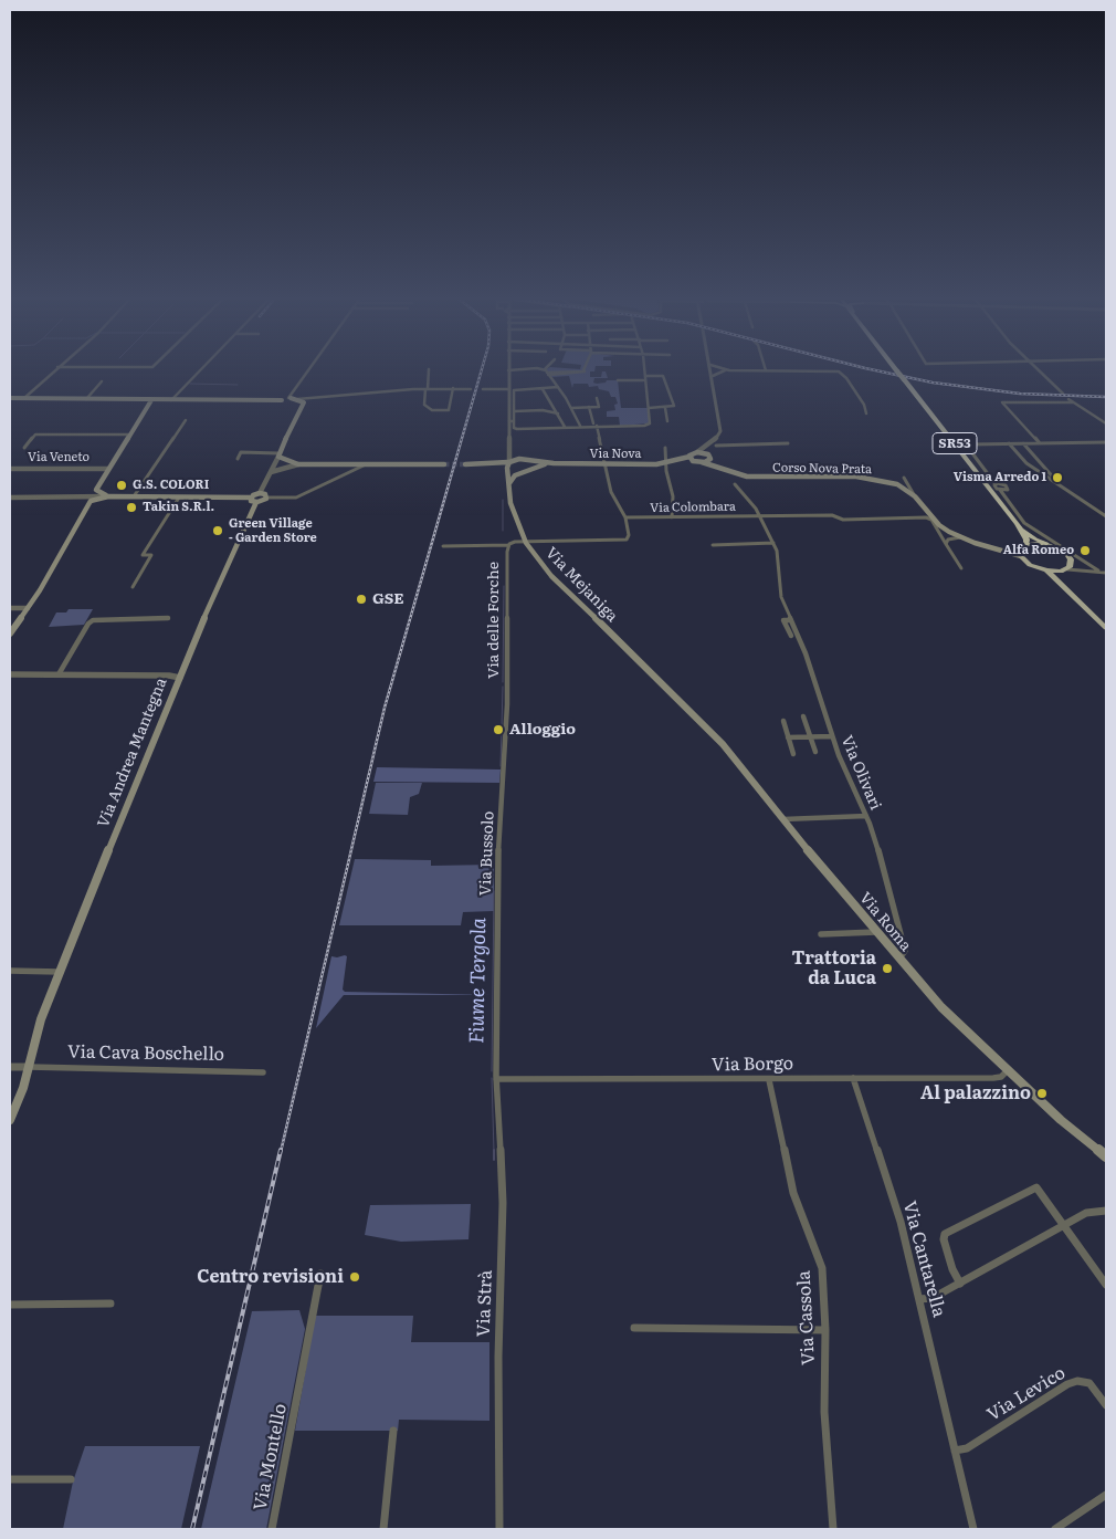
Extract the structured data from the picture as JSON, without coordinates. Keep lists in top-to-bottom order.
{
  "streets": {
    "highway": ["SR53"],
    "main road": [
      "Via Nova",
      "Corso Nova Prata",
      "Via Mejaniga",
      "Via Andrea Mantegna",
      "Via Roma"
    ],
    "street": [
      "Via Veneto",
      "Via Colombara",
      "Via delle Forche",
      "Via Olivari",
      "Via Bussolo",
      "Via Cava Boschello",
      "Via Borgo",
      "Via Cantarella",
      "Via Strà",
      "Via Cassola",
      "Via Levico",
      "Via Montello"
    ]
  },
  "crossings": [
    ["SR53", "Corso Nova Prata"],
    ["Via Nova", "Corso Nova Prata"],
    ["Via Colombara", "Via Olivari"],
    ["Via Mejaniga", "Via delle Forche"],
    ["Via Mejaniga", "Via Roma"],
    ["Via delle Forche", "Via Bussolo"],
    ["Via Andrea Mantegna", "Via Cava Boschello"],
    ["Via Olivari", "Via Roma"],
    ["Via Bussolo", "Via Borgo"],
    ["Via Bussolo", "Via Strà"],
    ["Via Roma", "Via Borgo"],
    ["Via Borgo", "Via Cantarella"],
    ["Via Borgo", "Via Strà"],
    ["Via Borgo", "Via Cassola"],
    ["Via Cantarella", "Via Levico"]
  ],
  "water": ["Fiume Tergola"],
  "places": [
    "Visma Arredo 1",
    "G.S. COLORI",
    "Takin S.R.l.",
    "Green Village - Garden Store",
    "Alfa Romeo",
    "GSE",
    "Alloggio",
    "Trattoria da Luca",
    "Al palazzino",
    "Centro revisioni"
  ]
}
